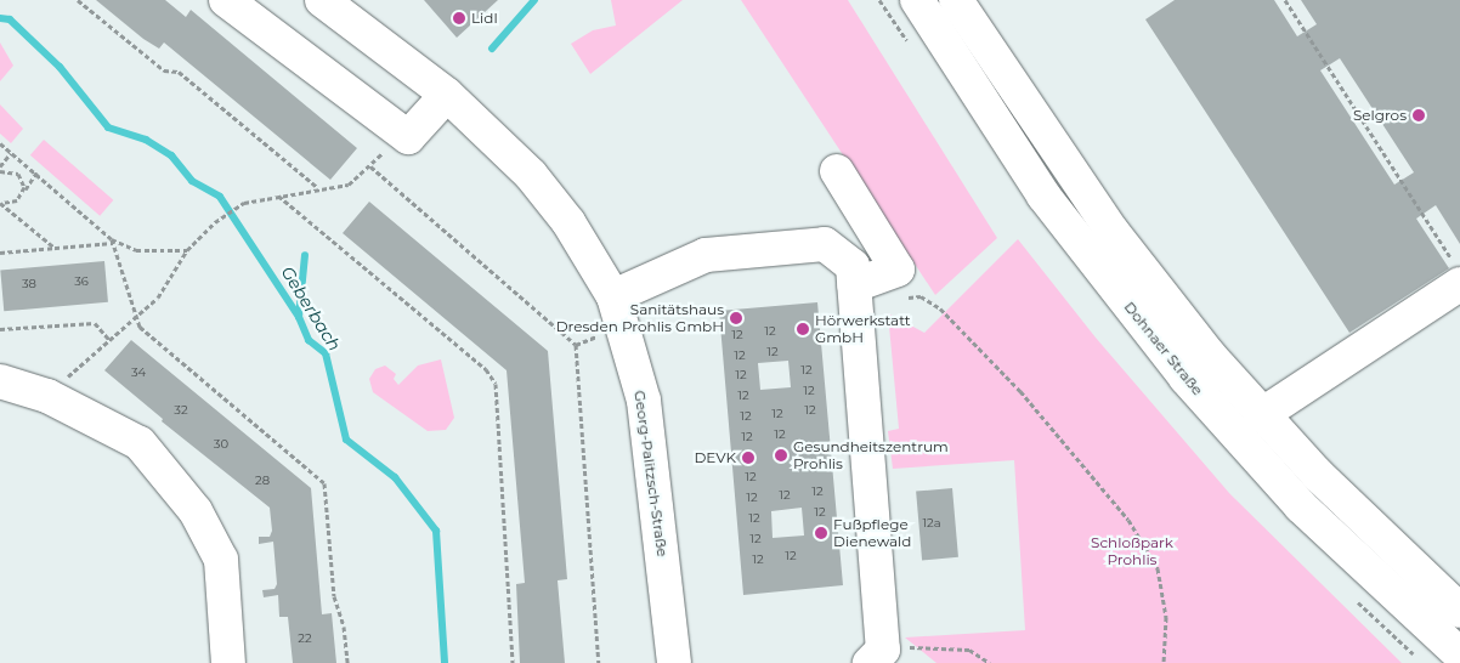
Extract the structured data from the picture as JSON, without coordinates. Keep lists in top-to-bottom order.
{
  "streets": {
    "main road": ["Dohnaer Straße", "Georg-Palitzsch-Straße"]
  },
  "water": ["Geberbach"],
  "parks": ["Schloßpark Prohlis"],
  "places": [
    "Lidl",
    "Selgros",
    "Sanitätshaus Dresden Prohlis GmbH",
    "Hörwerkstatt GmbH",
    "Gesundheitszentrum Prohlis",
    "DEVK",
    "Fußpflege Dienewald"
  ],
  "house_numbers": [
    "36",
    "38",
    "12",
    "12",
    "12",
    "12",
    "12",
    "34",
    "12",
    "12",
    "12",
    "32",
    "12",
    "12",
    "12",
    "12",
    "12",
    "30",
    "12",
    "28",
    "12",
    "12",
    "12",
    "12",
    "12",
    "12a",
    "12",
    "12",
    "12",
    "22"
  ]
}
